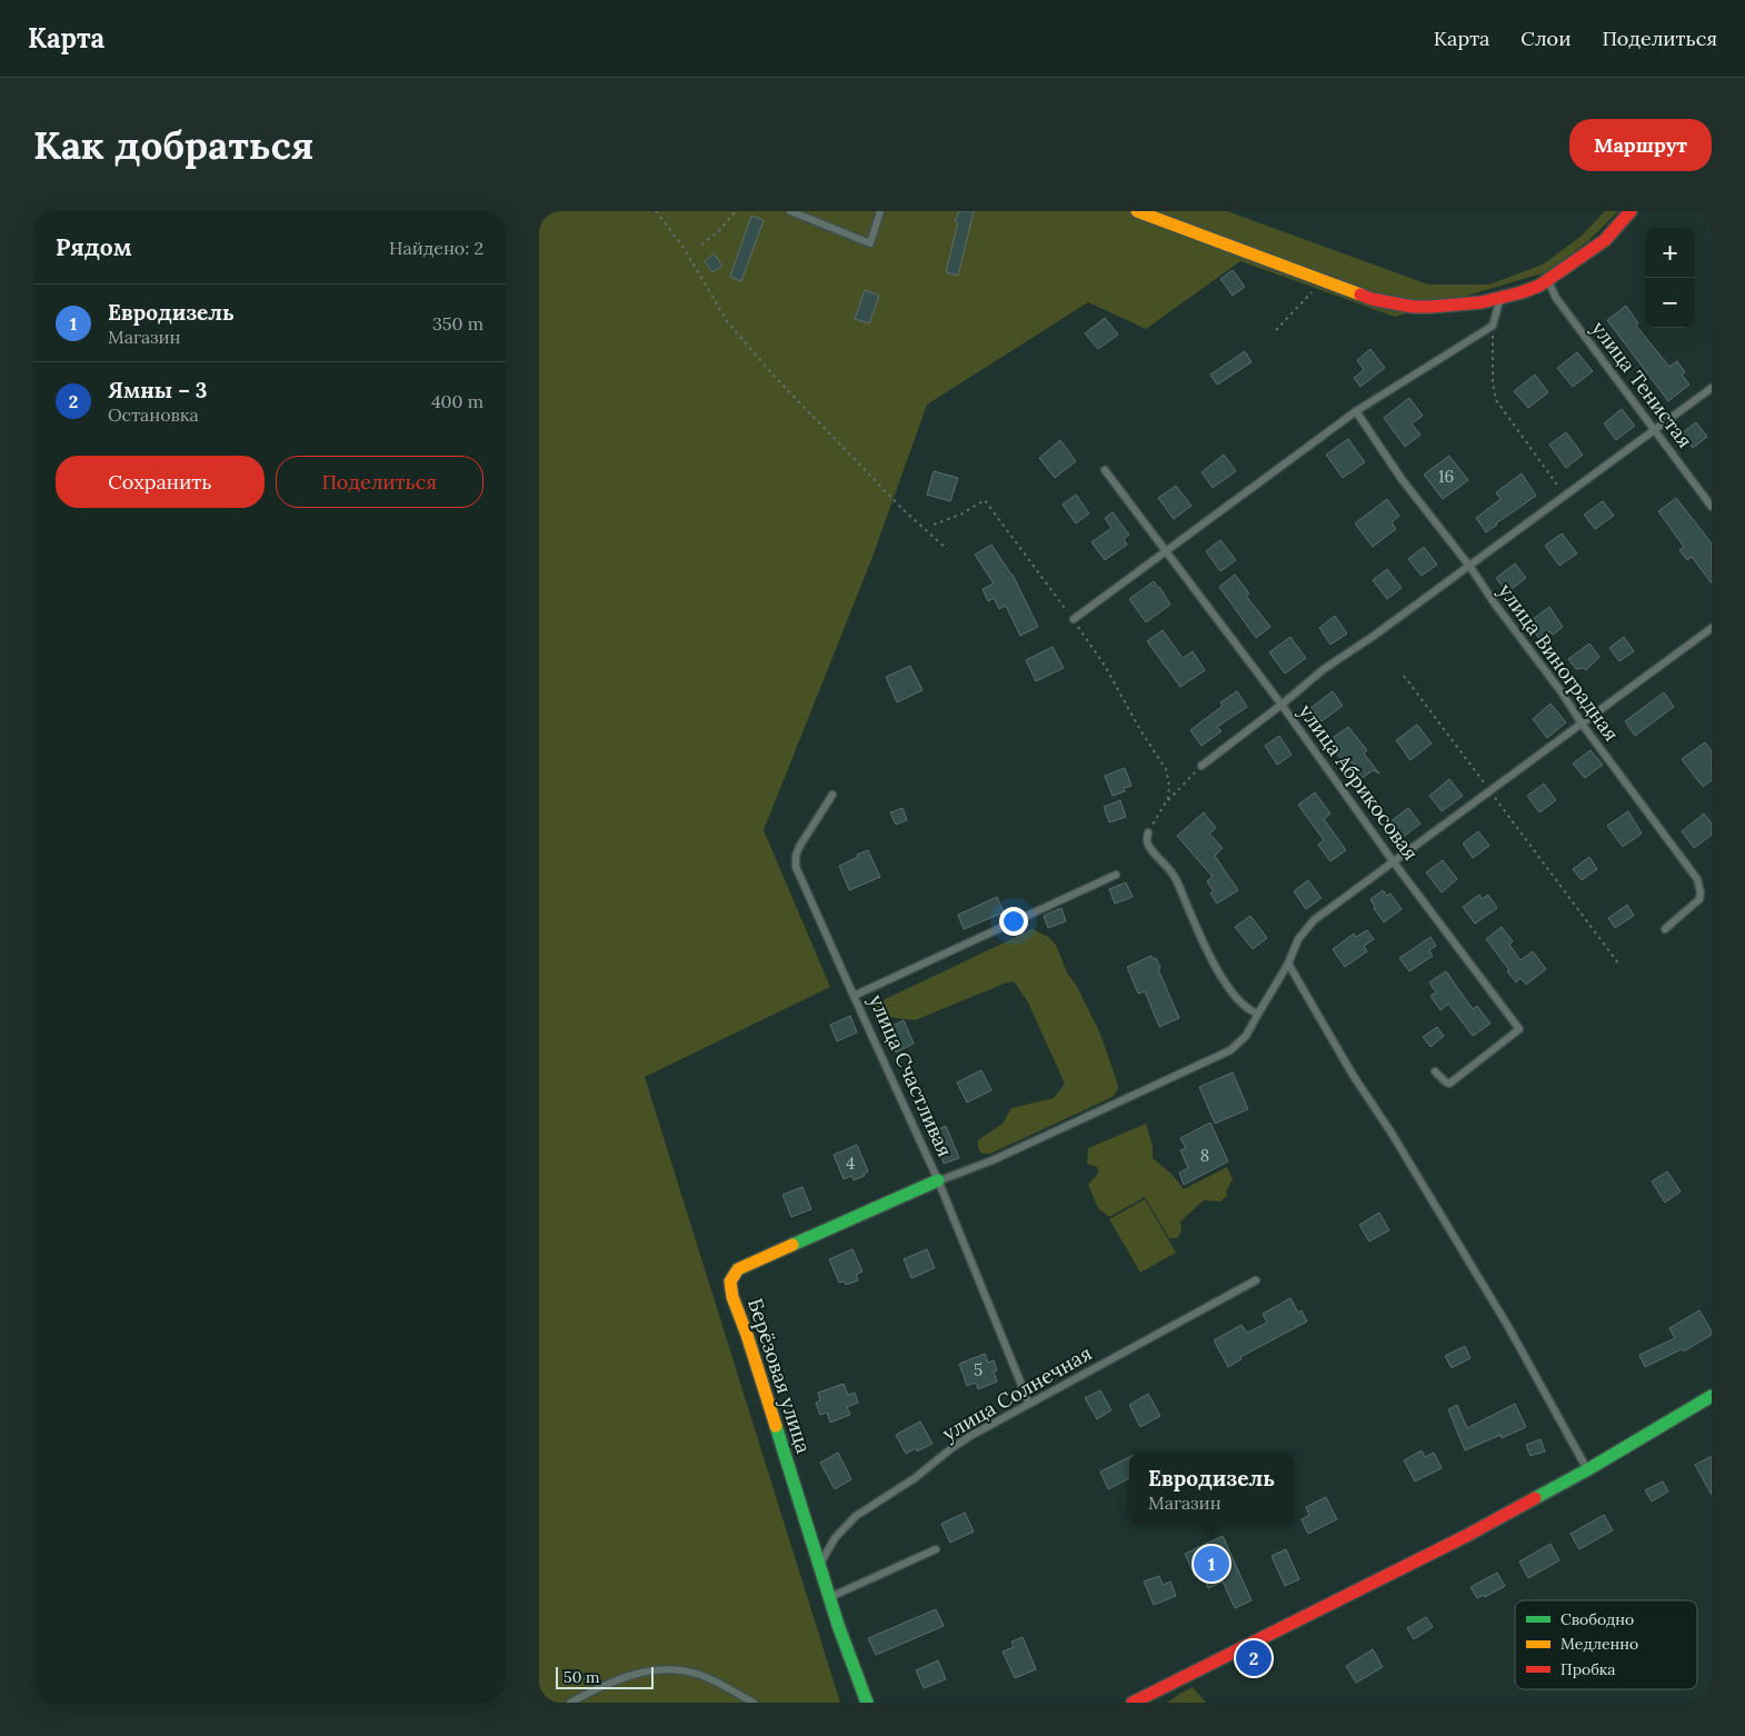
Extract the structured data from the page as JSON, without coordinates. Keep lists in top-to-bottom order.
{
  "streets": {
    "street": ["Берёзовая улица"],
    "lane": [
      "улица Тенистая",
      "улица Виноградная",
      "улица Абрикосовая",
      "улица Счастливая",
      "улица Солнечная"
    ]
  },
  "crossings": [
    ["улица Счастливая", "Берёзовая улица"],
    ["улица Счастливая", "улица Солнечная"],
    ["Берёзовая улица", "улица Солнечная"]
  ],
  "house_numbers": [
    "16",
    "8",
    "4",
    "5"
  ],
  "legend": ["Свободно", "Медленно", "Пробка"],
  "scale_bar": "50 m",
  "page": {
    "header": "Карта",
    "nav": ["Карта", "Слои", "Поделиться"],
    "buttons": [
      "Маршрут",
      ["Сохранить", "Поделиться"]
    ],
    "title": "Как добраться",
    "heading": ["Рядом", "Найдено: 2"],
    "map_buttons": ["+", "−"],
    "list": [
      {
        "mark": "1",
        "name": "Евродизель",
        "note": "Магазин",
        "value": "350 m"
      },
      {
        "mark": "2",
        "name": "Ямны – 3",
        "note": "Остановка",
        "value": "400 m"
      }
    ],
    "popup": ["Евродизель", "Магазин"],
    "pins": ["1", "2"],
    "scale": "50 m"
  }
}
